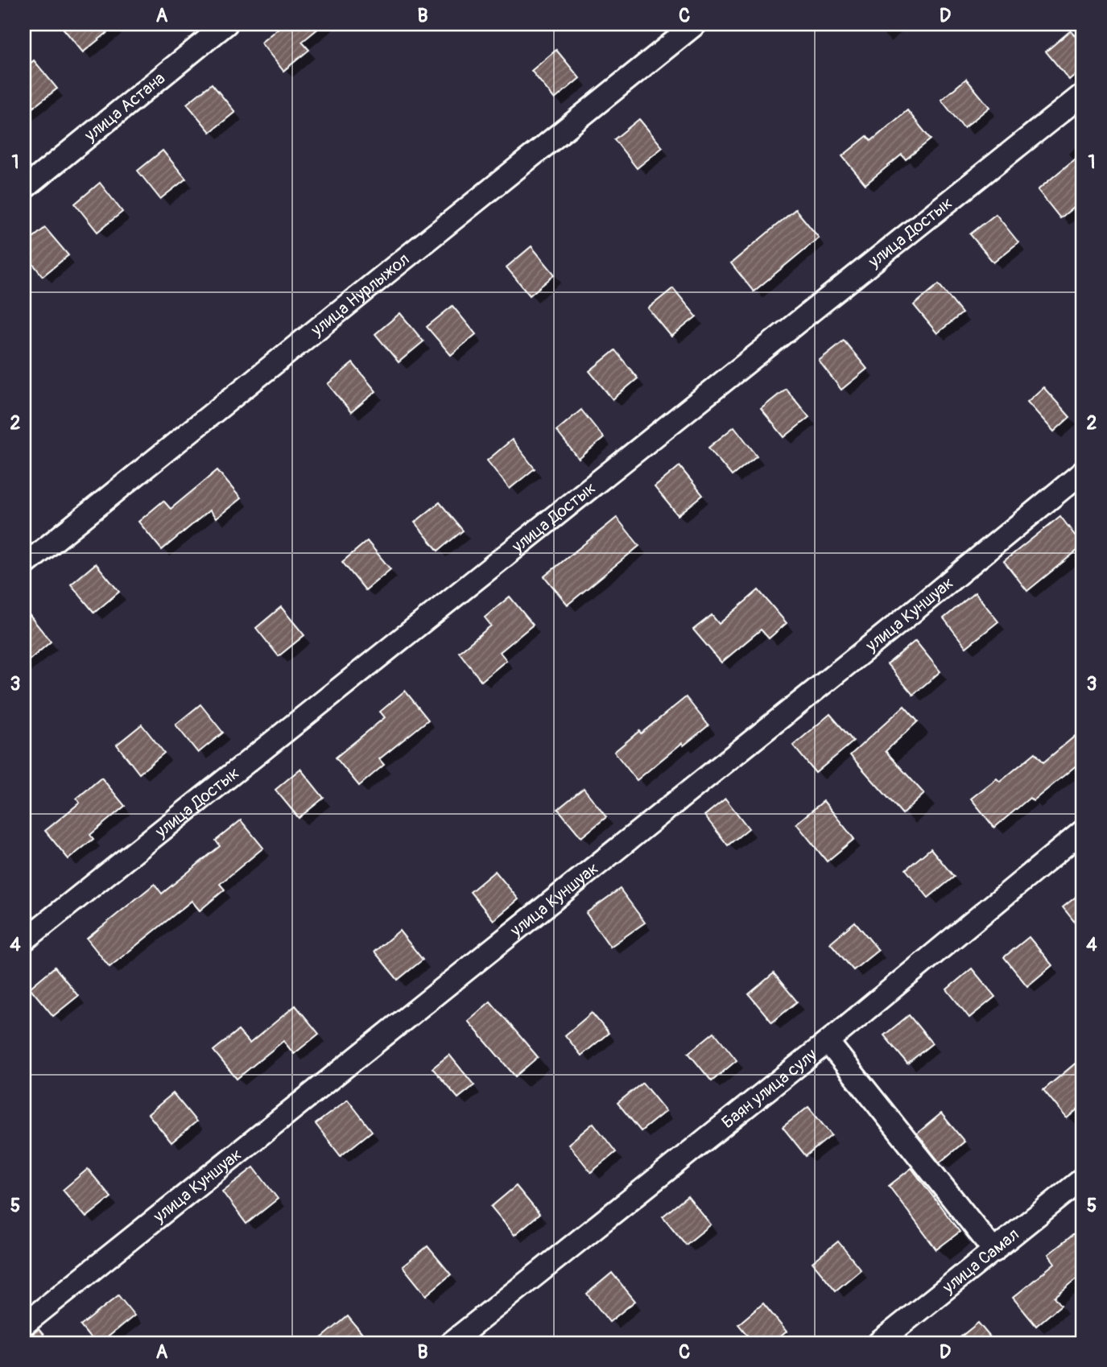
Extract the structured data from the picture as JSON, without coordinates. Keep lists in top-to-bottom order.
{
  "streets": {
    "street": [
      "улица Астана",
      "улица Достык",
      "улица Нурлыжол",
      "улица Куншуак",
      "Баян улица сулу",
      "улица Самал"
    ]
  },
  "grid": {
    "columns": [
      "A",
      "B",
      "C",
      "D"
    ],
    "rows": [
      "1",
      "2",
      "3",
      "4",
      "5"
    ]
  }
}
